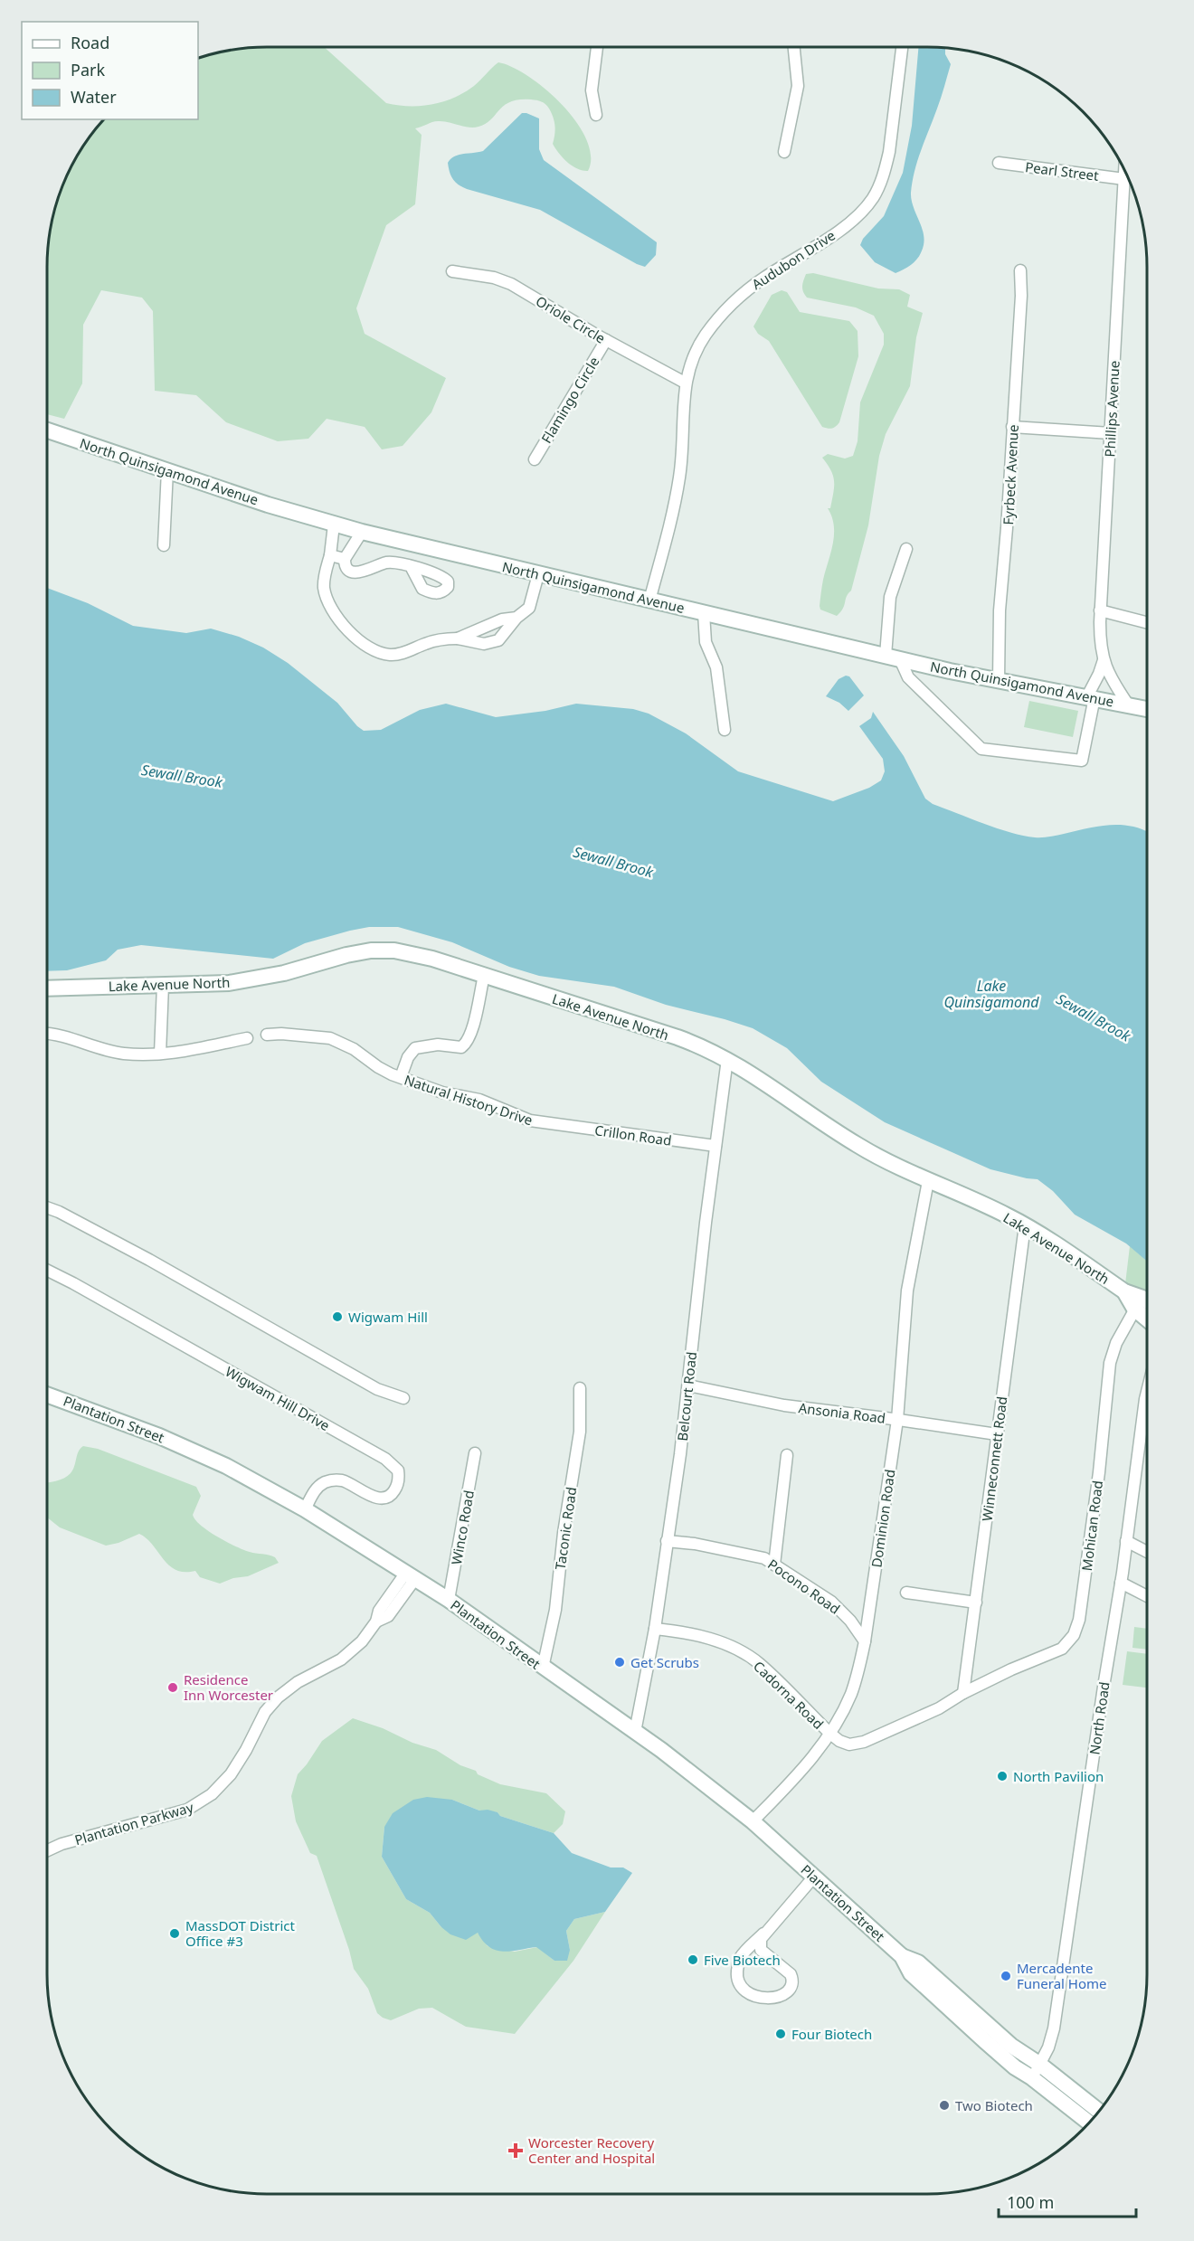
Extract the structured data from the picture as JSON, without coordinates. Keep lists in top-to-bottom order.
{
  "streets": {
    "main road": ["North Quinsigamond Avenue", "Lake Avenue North", "Plantation Street"],
    "street": [
      "Pearl Street",
      "Audubon Drive",
      "Oriole Circle",
      "Flamingo Circle",
      "Phillips Avenue",
      "Fyrbeck Avenue",
      "Natural History Drive",
      "Crillon Road",
      "Belcourt Road",
      "Wigwam Hill Drive",
      "Ansonia Road",
      "Winneconnett Road",
      "Dominion Road",
      "Mohican Road",
      "Winco Road",
      "Taconic Road",
      "Pocono Road",
      "Cadorna Road",
      "North Road",
      "Plantation Parkway"
    ]
  },
  "crossings": [
    ["Pearl Street", "Phillips Avenue"],
    ["Audubon Drive", "Oriole Circle"],
    ["Audubon Drive", "North Quinsigamond Avenue"],
    ["Oriole Circle", "Flamingo Circle"],
    ["Phillips Avenue", "North Quinsigamond Avenue"],
    ["North Quinsigamond Avenue", "Fyrbeck Avenue"],
    ["Lake Avenue North", "Belcourt Road"],
    ["Lake Avenue North", "Winneconnett Road"],
    ["Lake Avenue North", "Dominion Road"],
    ["Lake Avenue North", "Mohican Road"],
    ["Natural History Drive", "Crillon Road"],
    ["Crillon Road", "Belcourt Road"],
    ["Belcourt Road", "Ansonia Road"],
    ["Belcourt Road", "Plantation Street"],
    ["Belcourt Road", "Pocono Road"],
    ["Belcourt Road", "Cadorna Road"],
    ["Wigwam Hill Drive", "Plantation Street"],
    ["Ansonia Road", "Winneconnett Road"],
    ["Ansonia Road", "Dominion Road"],
    ["Plantation Street", "Dominion Road"],
    ["Plantation Street", "Winco Road"],
    ["Plantation Street", "Taconic Road"],
    ["Plantation Street", "North Road"],
    ["Plantation Street", "Plantation Parkway"],
    ["Winneconnett Road", "Mohican Road"],
    ["Dominion Road", "Mohican Road"],
    ["Dominion Road", "Pocono Road"],
    ["Dominion Road", "Cadorna Road"],
    ["Mohican Road", "Cadorna Road"]
  ],
  "water": ["Sewall Brook", "Lake Quinsigamond"],
  "places": {
    "other": [
      "Wigwam Hill",
      "Get Scrubs",
      "Residence Inn Worcester",
      "North Pavilion",
      "MassDOT District Office #3",
      "Five Biotech",
      "Mercadente Funeral Home",
      "Four Biotech",
      "Two Biotech"
    ],
    "health": ["Worcester Recovery Center and Hospital"]
  },
  "legend": ["Road", "Park", "Water"],
  "scale_bar": "100 m"
}
